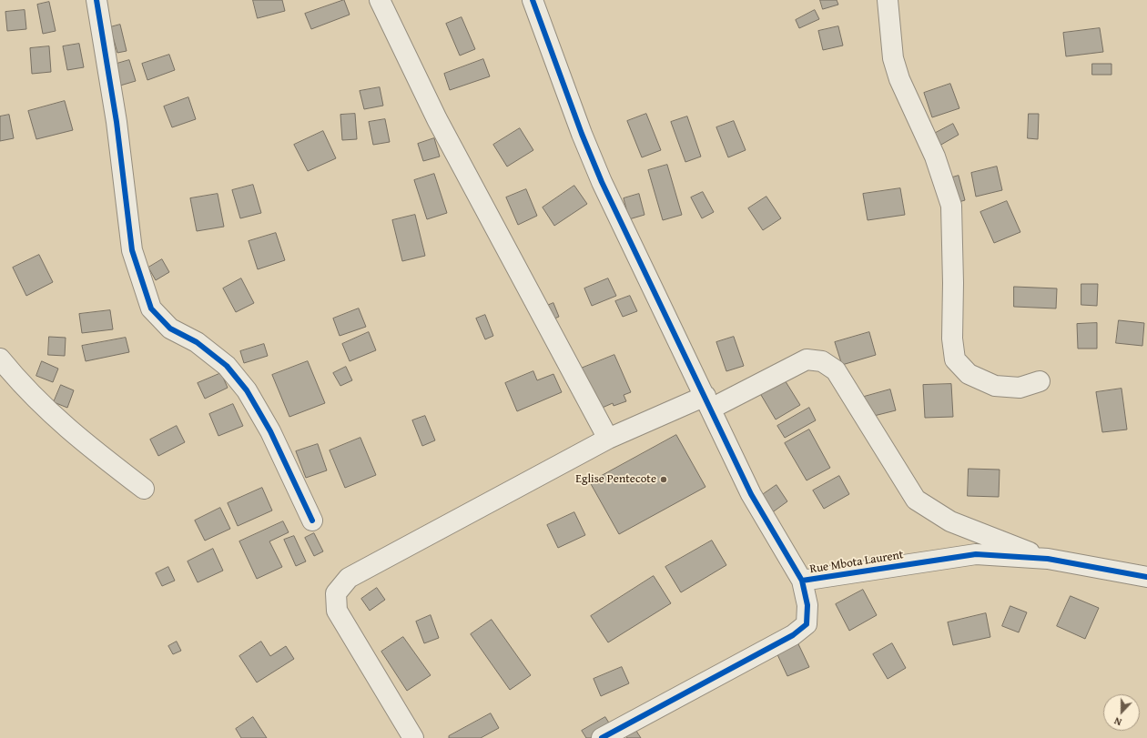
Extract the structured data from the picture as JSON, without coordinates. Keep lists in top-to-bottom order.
{
  "streets": {
    "street": ["Rue Mbota Laurent"]
  },
  "places": ["Eglise Pentecote"],
  "north": "bottom"
}
